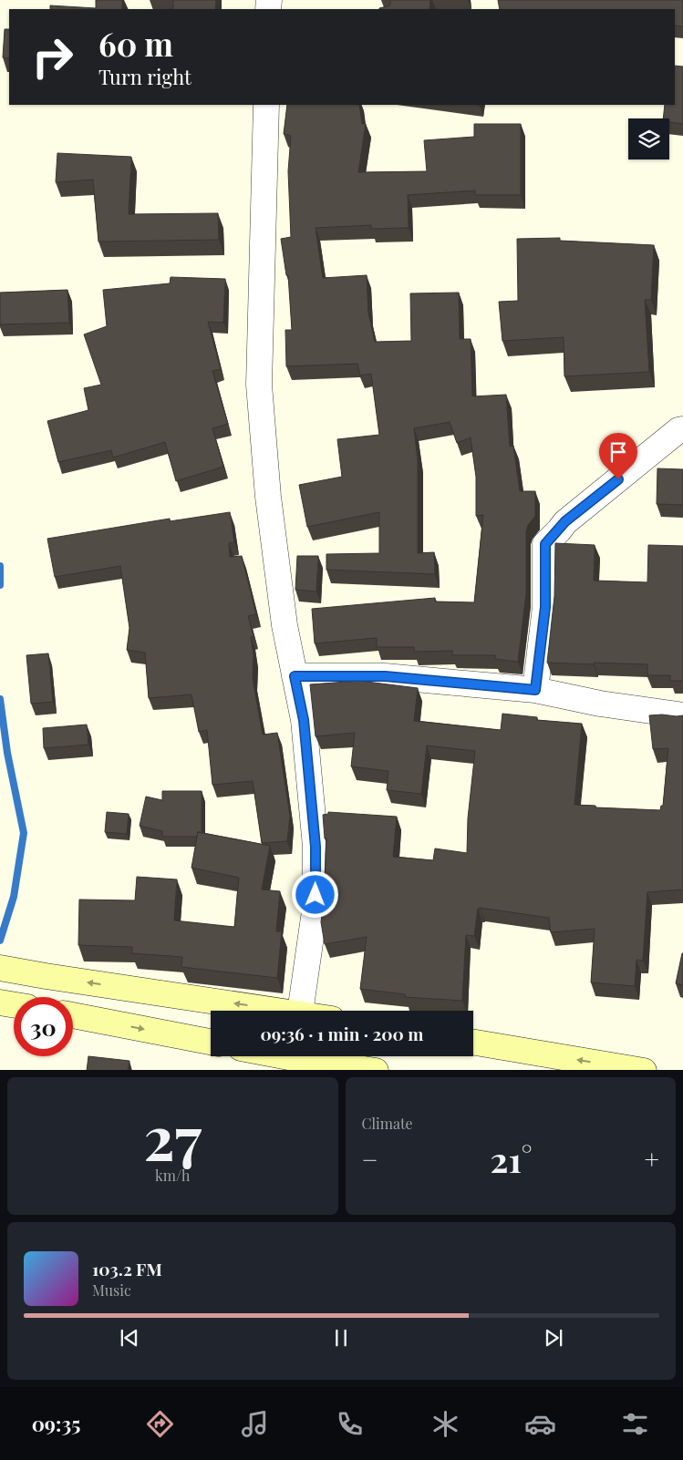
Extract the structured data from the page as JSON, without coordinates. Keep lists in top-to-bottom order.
{
  "page": {
    "turn": ["60 m", "Turn right"],
    "limit": "30",
    "trip": "09:36 · 1 min · 200 m",
    "tile": [
      ["27", "km/h"],
      "Climate"
    ],
    "heat": ["−", "21°", "+"],
    "song": ["103.2 FM", "Music"],
    "tabs": "09:35"
  }
}
